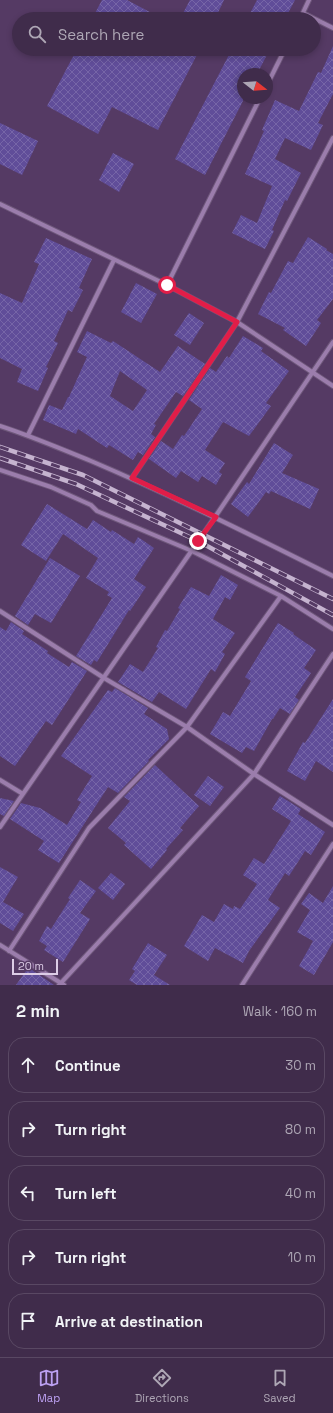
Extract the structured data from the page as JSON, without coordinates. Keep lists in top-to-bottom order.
{
  "scale_bar": "20 m",
  "north": "right",
  "page": {
    "search": "Search here",
    "scale": "20 m",
    "heading": ["2 min", "Walk · 160 m"],
    "list": [
      ["Continue", "30 m"],
      ["Turn right", "80 m"],
      ["Turn left", "40 m"],
      ["Turn right", "10 m"],
      "Arrive at destination"
    ],
    "nav": ["Map", "Directions", "Saved"]
  }
}
